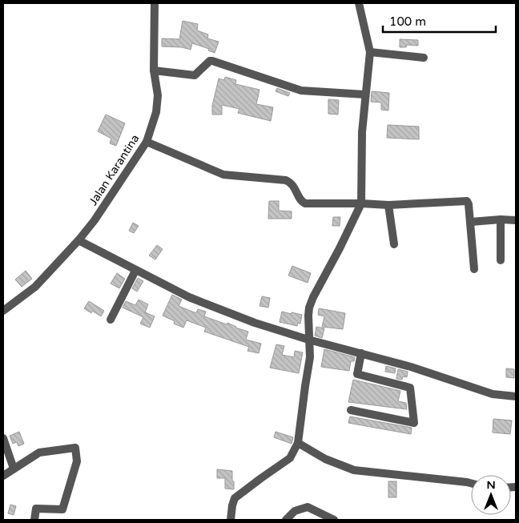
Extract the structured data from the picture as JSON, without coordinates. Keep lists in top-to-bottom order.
{
  "streets": {
    "street": ["Jalan Karantina"]
  },
  "scale_bar": "100 m",
  "north": "top"
}
